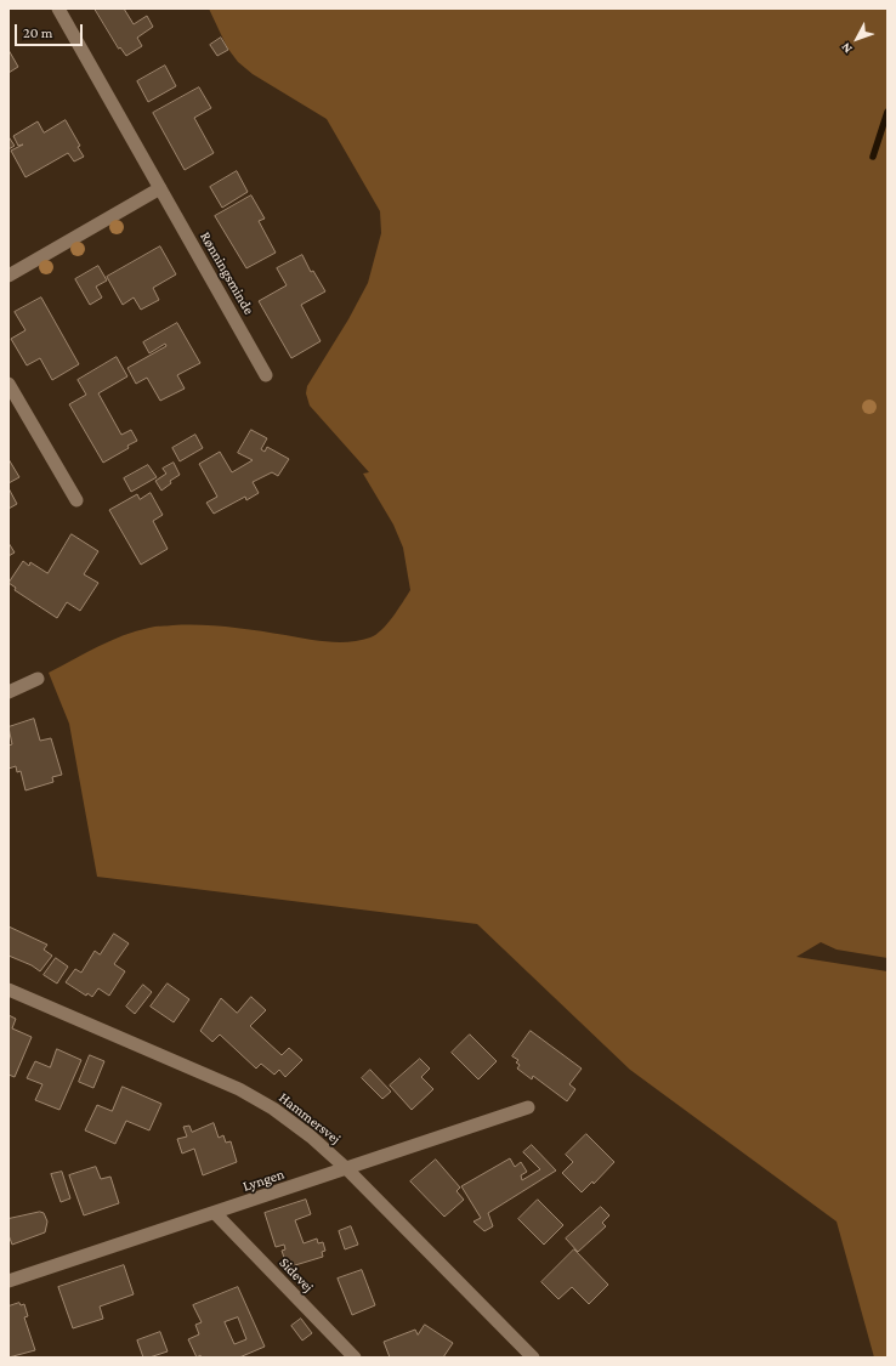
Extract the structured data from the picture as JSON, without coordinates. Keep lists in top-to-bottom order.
{
  "streets": {
    "street": [
      "Rønningsminde",
      "Hammersvej",
      "Lyngen",
      "Sidevej"
    ]
  },
  "crossings": [
    ["Hammersvej", "Lyngen"],
    ["Lyngen", "Sidevej"]
  ],
  "scale_bar": "20 m",
  "north": "bottom left"
}
